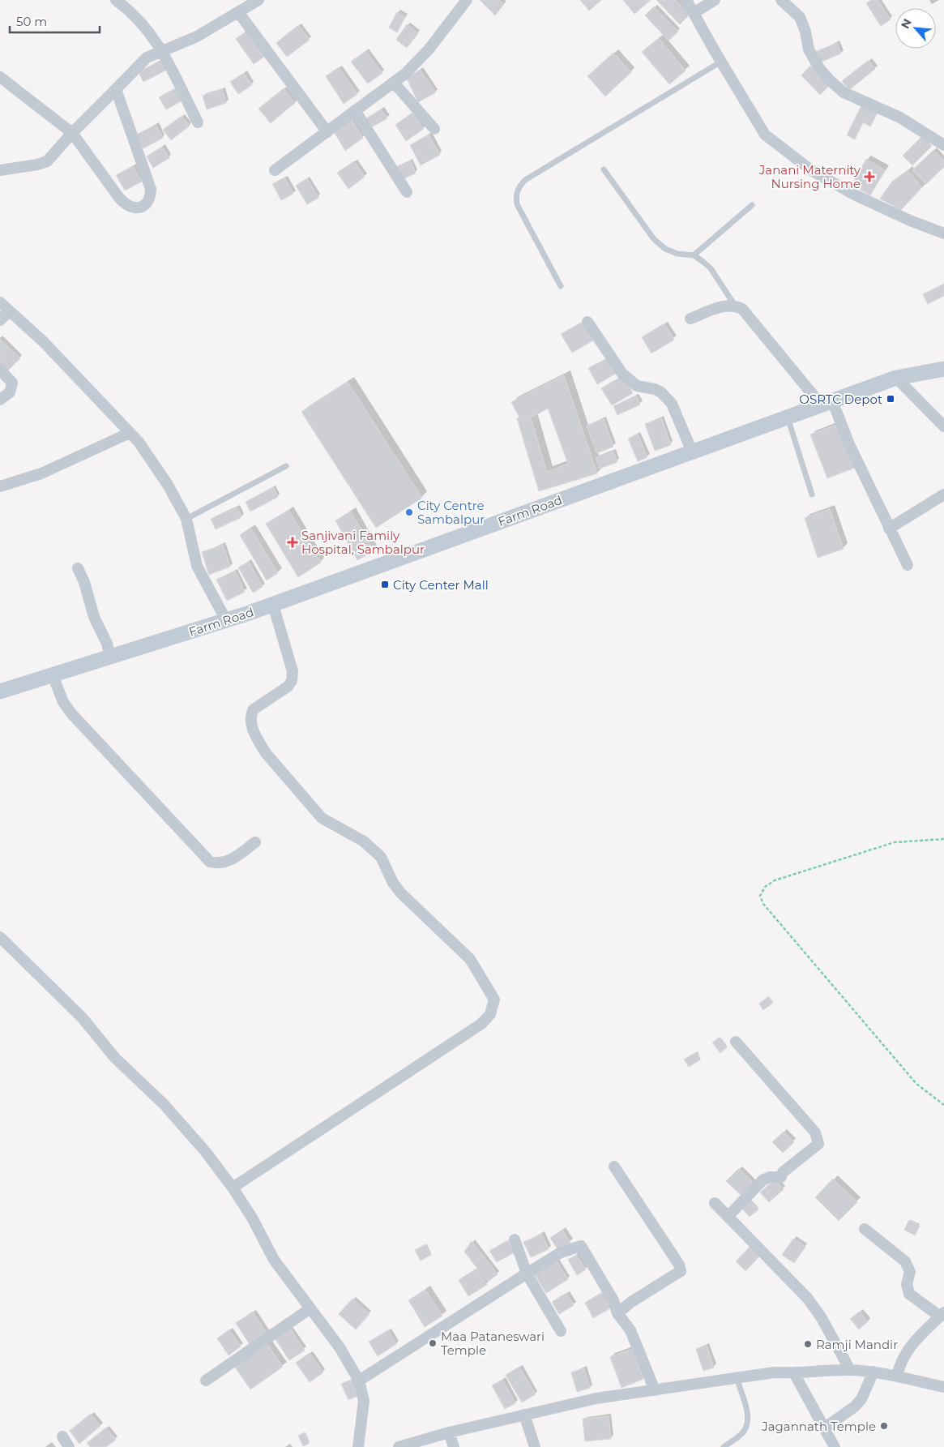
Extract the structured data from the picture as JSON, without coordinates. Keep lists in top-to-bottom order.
{
  "streets": {
    "main road": ["Farm Road"]
  },
  "places": {
    "health": ["Janani Maternity Nursing Home", "Sanjivani Family Hospital, Sambalpur"],
    "transit": ["OSRTC Depot", "City Center Mall"],
    "other": [
      "City Centre Sambalpur",
      "Maa Pataneswari Temple",
      "Ramji Mandir",
      "Jagannath Temple"
    ]
  },
  "scale_bar": "50 m",
  "north": "top left"
}
